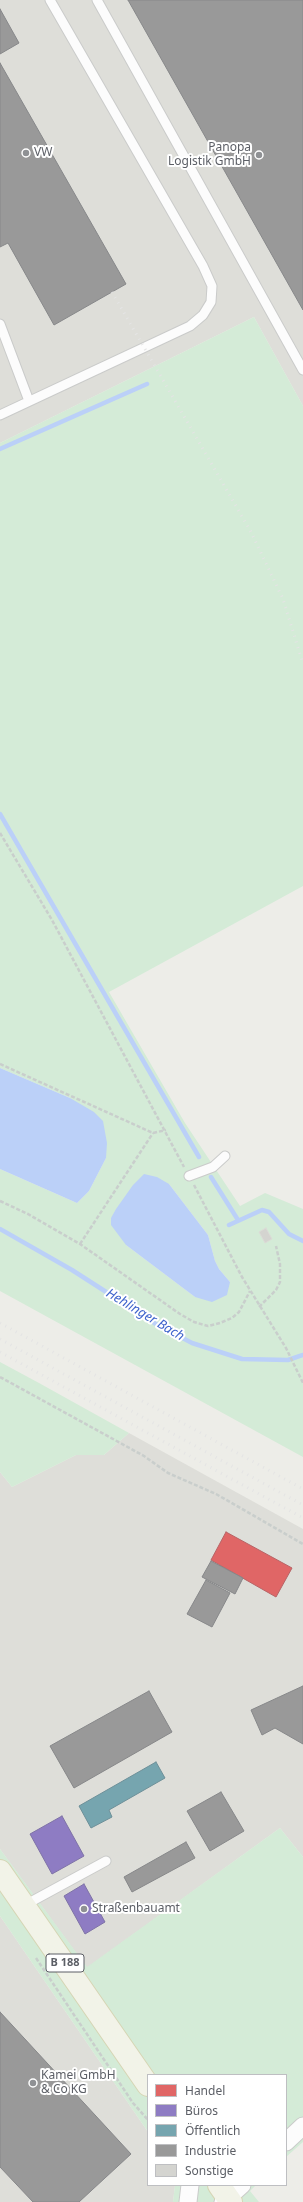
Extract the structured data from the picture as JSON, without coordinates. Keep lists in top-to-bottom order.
{
  "streets": {
    "main road": ["B 188"]
  },
  "water": ["Hehlinger Bach"],
  "places": [
    "VW",
    "Panopa Logistik GmbH",
    "Straßenbauamt",
    "Kamei GmbH & Co KG"
  ],
  "legend": [
    "Handel",
    "Büros",
    "Öffentlich",
    "Industrie",
    "Sonstige"
  ]
}
